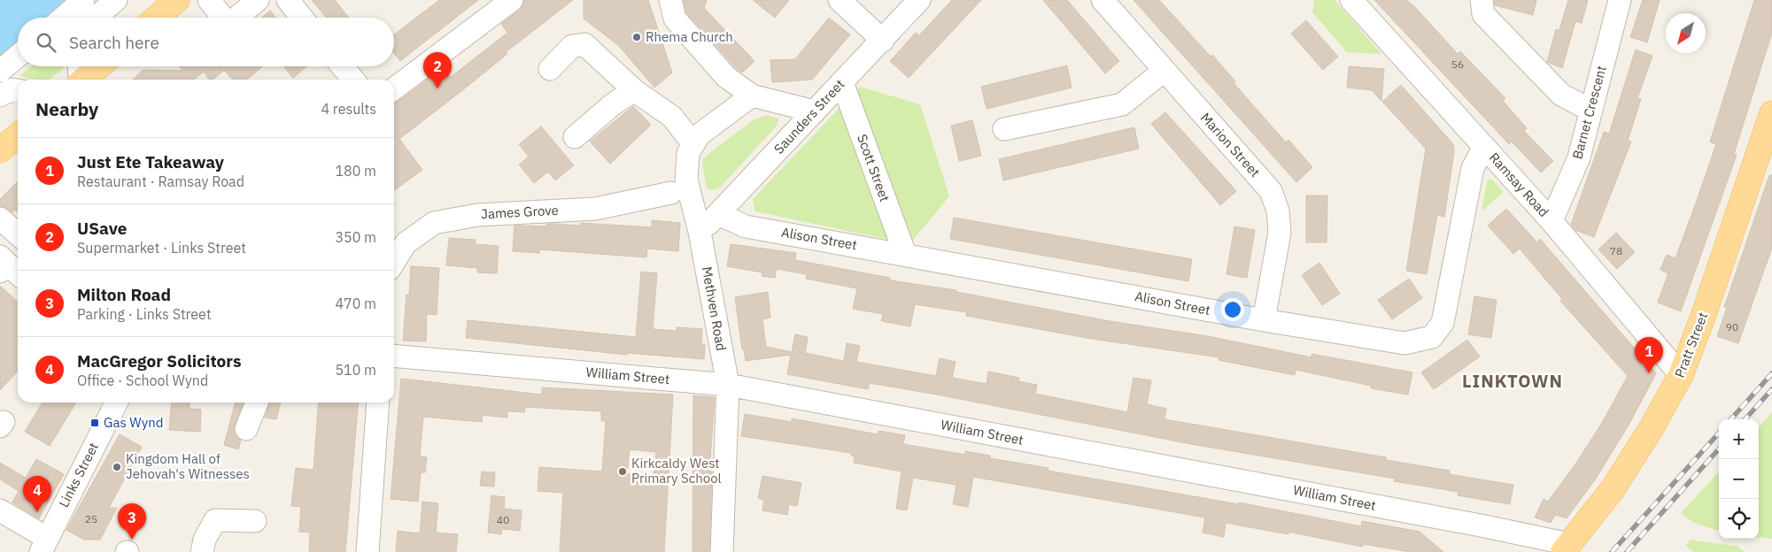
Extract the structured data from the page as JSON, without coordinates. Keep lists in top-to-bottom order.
{
  "streets": {
    "main road": ["Pratt Street"],
    "street": [
      "Barnet Crescent",
      "Saunders Street",
      "Marion Street",
      "Scott Street",
      "Ramsay Road",
      "James Grove",
      "Alison Street",
      "Methven Road",
      "William Street",
      "Links Street"
    ]
  },
  "crossings": [
    ["Barnet Crescent", "Ramsay Road"],
    ["Saunders Street", "Scott Street"],
    ["Saunders Street", "Alison Street"],
    ["Saunders Street", "Methven Road"],
    ["Marion Street", "Alison Street"],
    ["Scott Street", "Alison Street"],
    ["Ramsay Road", "Alison Street"],
    ["Ramsay Road", "Pratt Street"],
    ["Methven Road", "William Street"],
    ["Pratt Street", "William Street"]
  ],
  "districts": ["LINKTOWN"],
  "places": {
    "other": ["Rhema Church", "Kingdom Hall of Jehovah's Witnesses", "Kirkcaldy West Primary School"],
    "transit": ["Gas Wynd"]
  },
  "house_numbers": [
    "56",
    "78",
    "90",
    "25",
    "40"
  ],
  "north": "bottom left",
  "page": {
    "search": "Search here",
    "pins": [
      "2",
      "1",
      "4",
      "3"
    ],
    "heading": ["Nearby", "4 results"],
    "list": [
      {
        "mark": "1",
        "name": "Just Ete Takeaway",
        "note": "Restaurant · Ramsay Road",
        "value": "180 m"
      },
      {
        "mark": "2",
        "name": "USave",
        "note": "Supermarket · Links Street",
        "value": "350 m"
      },
      {
        "mark": "3",
        "name": "Milton Road",
        "note": "Parking · Links Street",
        "value": "470 m"
      },
      {
        "mark": "4",
        "name": "MacGregor Solicitors",
        "note": "Office · School Wynd",
        "value": "510 m"
      }
    ],
    "map_buttons": ["+", "−"]
  }
}
